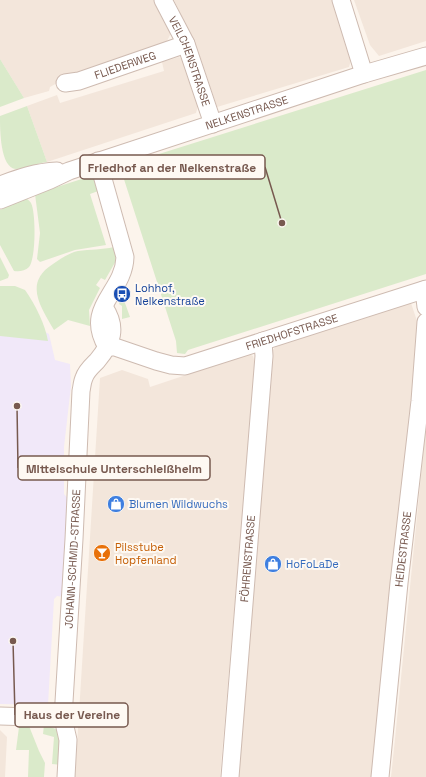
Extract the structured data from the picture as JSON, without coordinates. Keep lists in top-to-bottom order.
{
  "streets": {
    "street": [
      "VEILCHENSTRASSE",
      "FLIEDERWEG",
      "NELKENSTRASSE",
      "FRIEDHOFSTRASSE",
      "HEIDESTRASSE",
      "JOHANN-SCHMID-STRASSE",
      "FÖHRENSTRASSE"
    ]
  },
  "crossings": [
    ["VEILCHENSTRASSE", "FLIEDERWEG"],
    ["VEILCHENSTRASSE", "NELKENSTRASSE"],
    ["FRIEDHOFSTRASSE", "JOHANN-SCHMID-STRASSE"],
    ["FRIEDHOFSTRASSE", "FÖHRENSTRASSE"]
  ],
  "places": {
    "other": ["Friedhof an der Nelkenstraße", "Mittelschule Unterschleißheim", "Haus der Vereine"],
    "bus stop": ["Lohhof, Nelkenstraße"],
    "shop": ["Blumen Wildwuchs", "HoFoLaDe"],
    "bar": ["Pilsstube Hopfenland"]
  }
}
